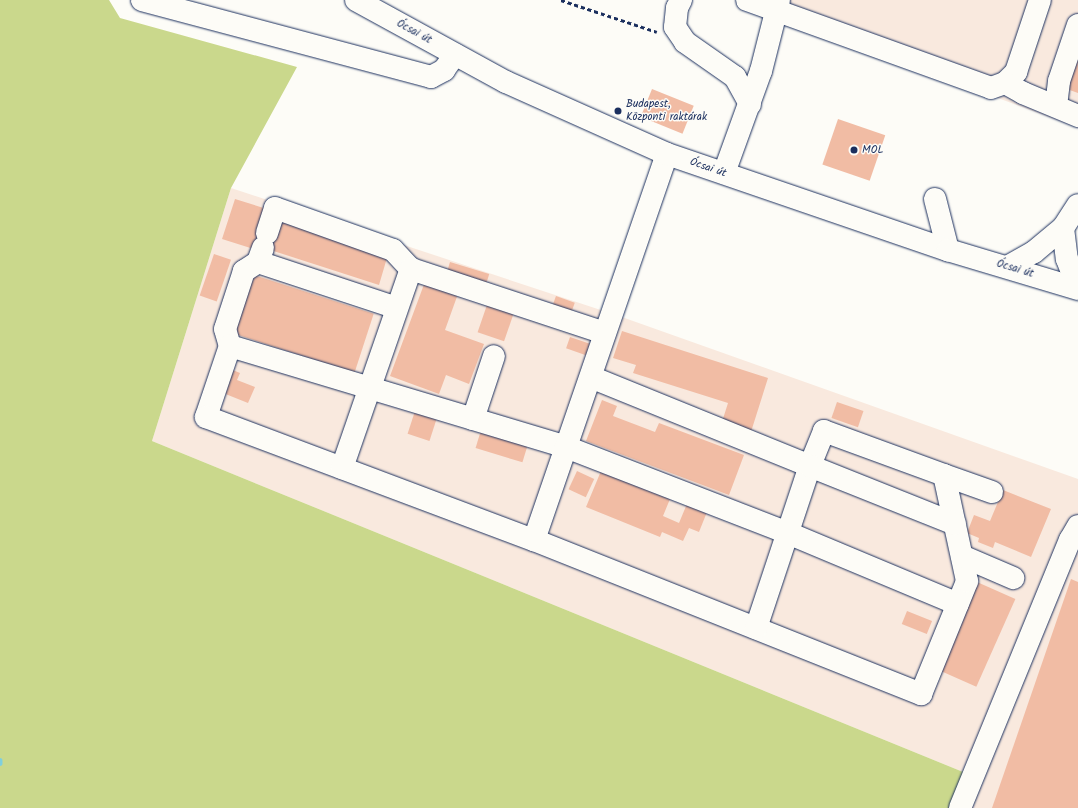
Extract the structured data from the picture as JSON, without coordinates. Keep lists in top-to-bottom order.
{
  "streets": {
    "main road": ["Ócsai út"]
  },
  "places": ["Budapest, Központi raktárak", "MOL"]
}
